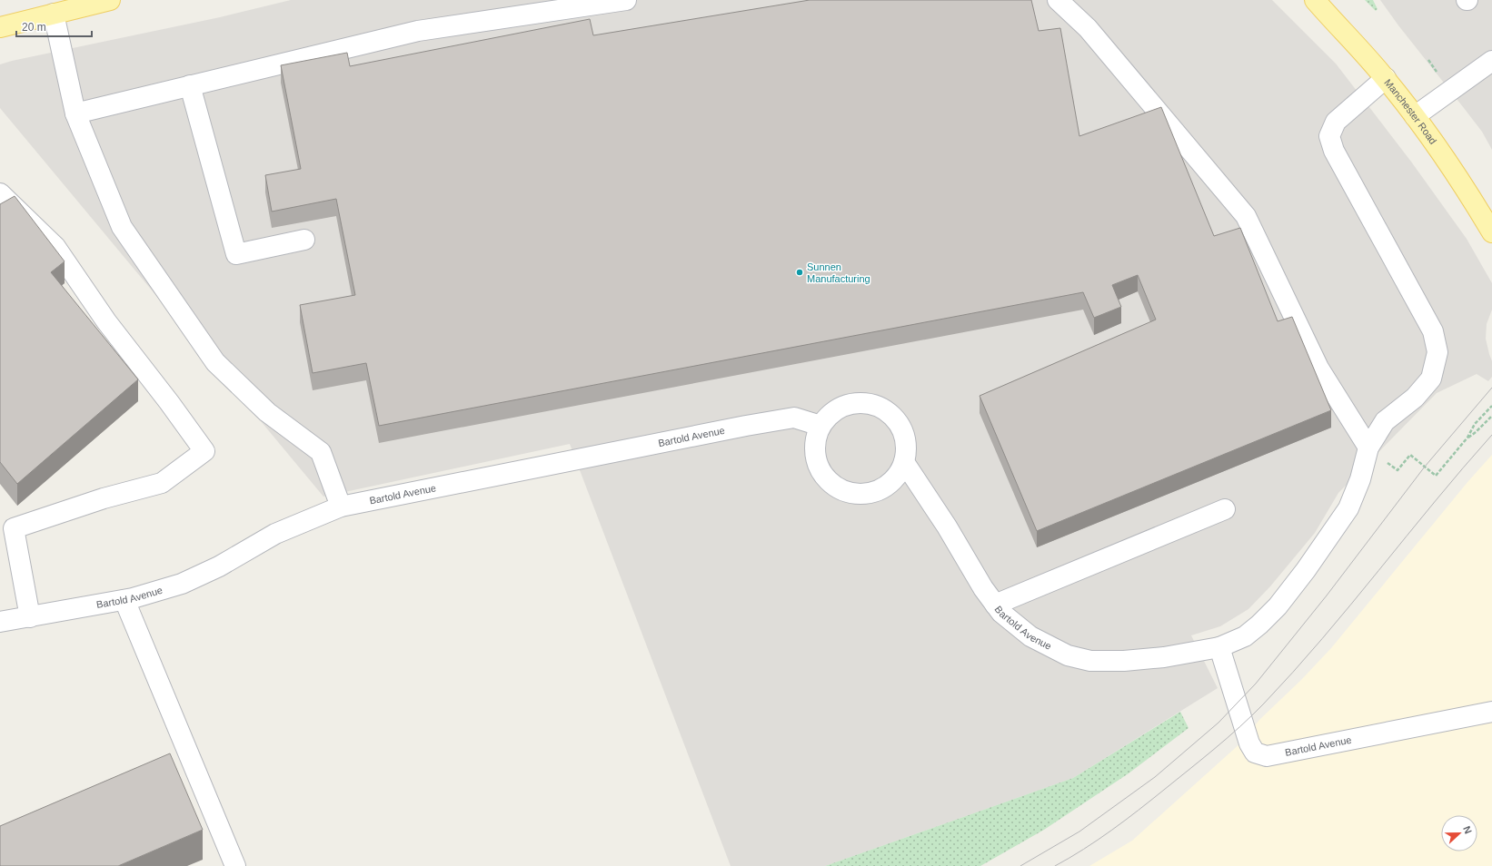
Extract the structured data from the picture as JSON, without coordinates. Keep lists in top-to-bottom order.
{
  "streets": {
    "main road": ["Manchester Road"],
    "street": ["Bartold Avenue"]
  },
  "crossings": [
    ["Manchester Road", "Bartold Avenue"]
  ],
  "places": ["Sunnen Manufacturing"],
  "scale_bar": "20 m",
  "north": "right"
}
